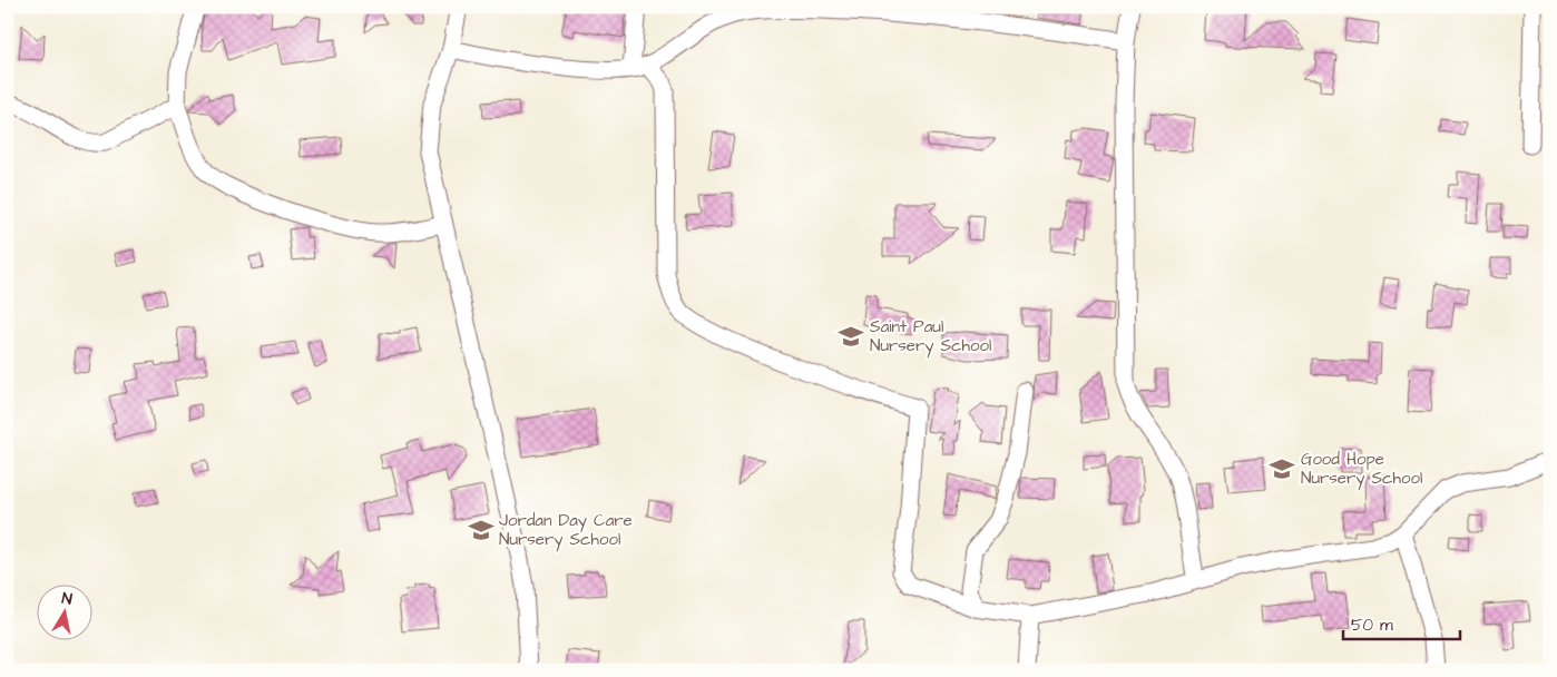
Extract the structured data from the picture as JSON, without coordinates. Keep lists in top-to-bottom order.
{
  "places": {
    "school or university": ["Saint Paul Nursery School", "Good Hope Nursery School", "Jordan Day Care Nursery School"]
  },
  "scale_bar": "50 m",
  "north": "top"
}
